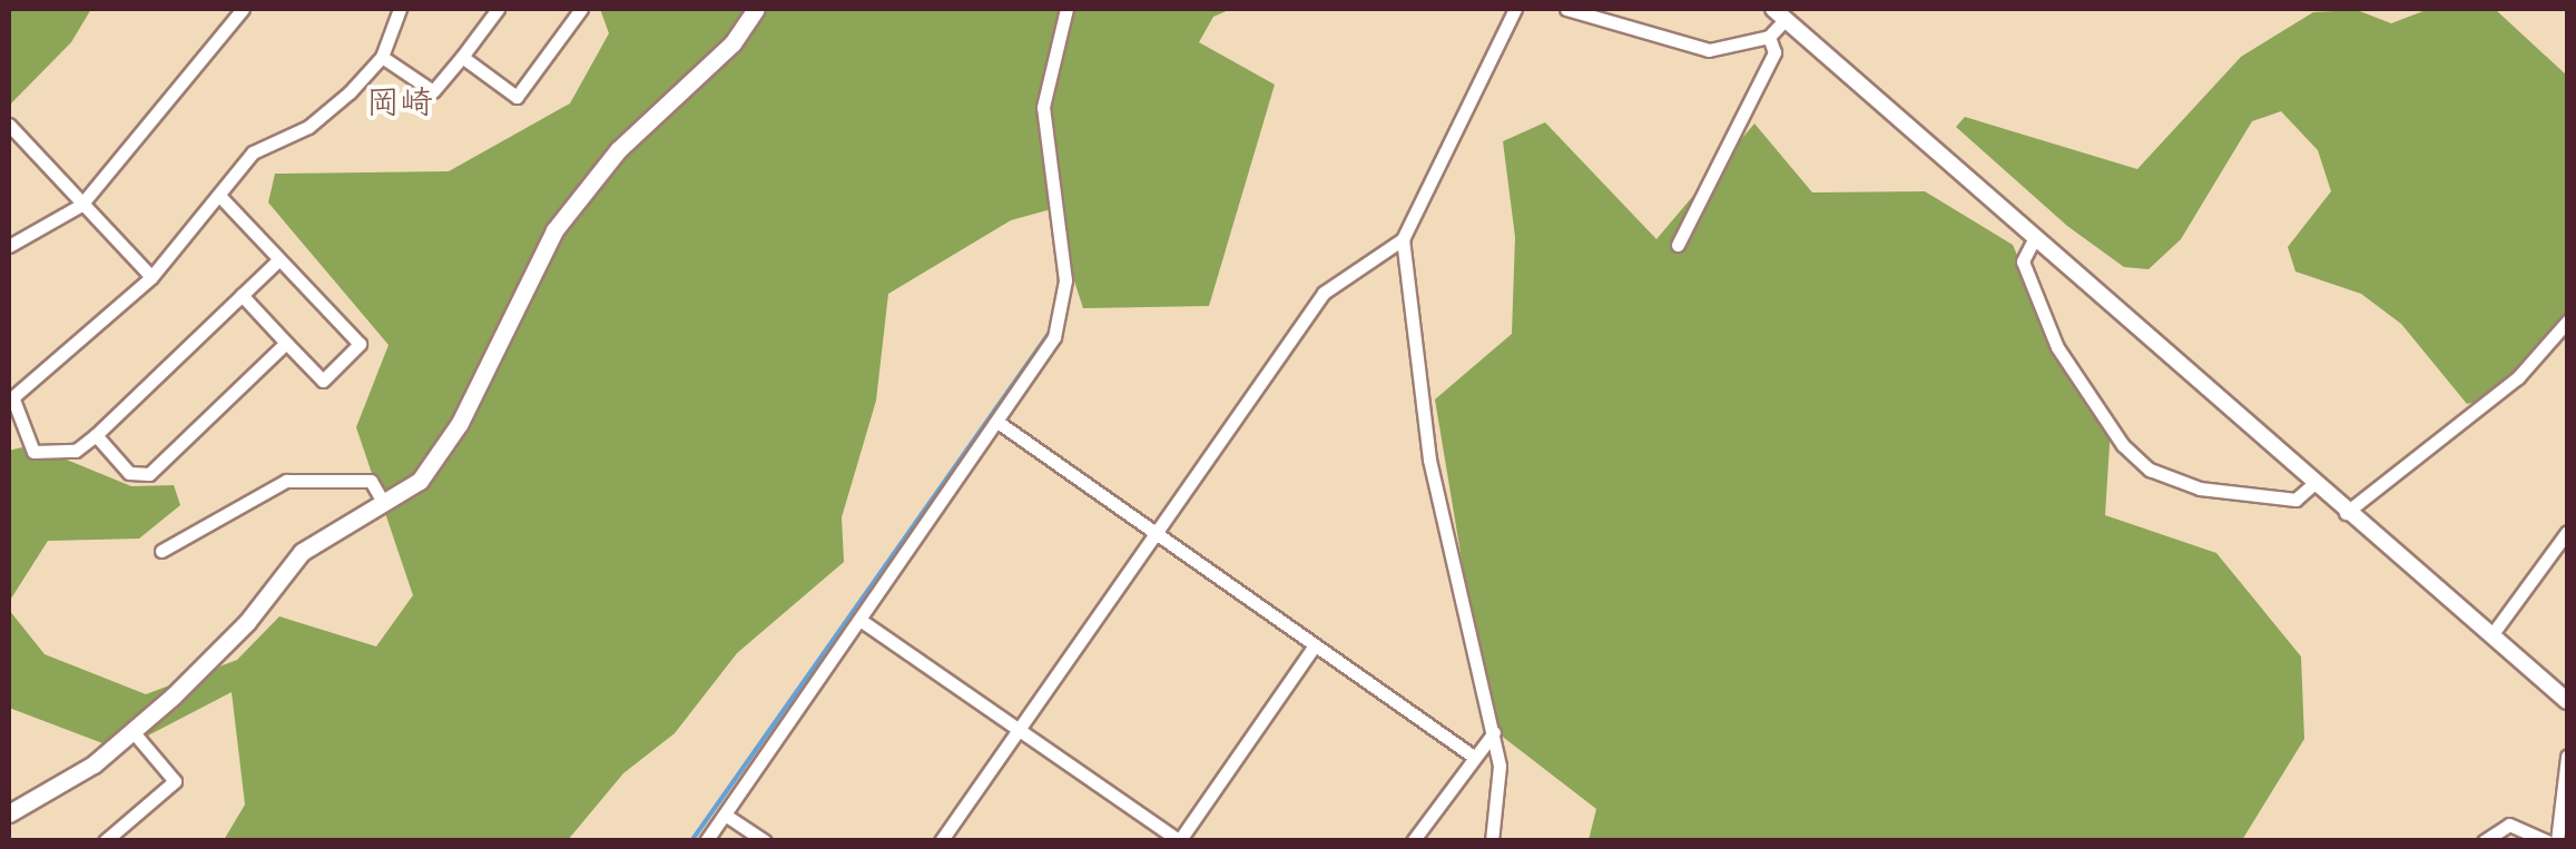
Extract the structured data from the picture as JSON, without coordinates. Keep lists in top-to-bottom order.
{
  "districts": ["岡崎"]
}
